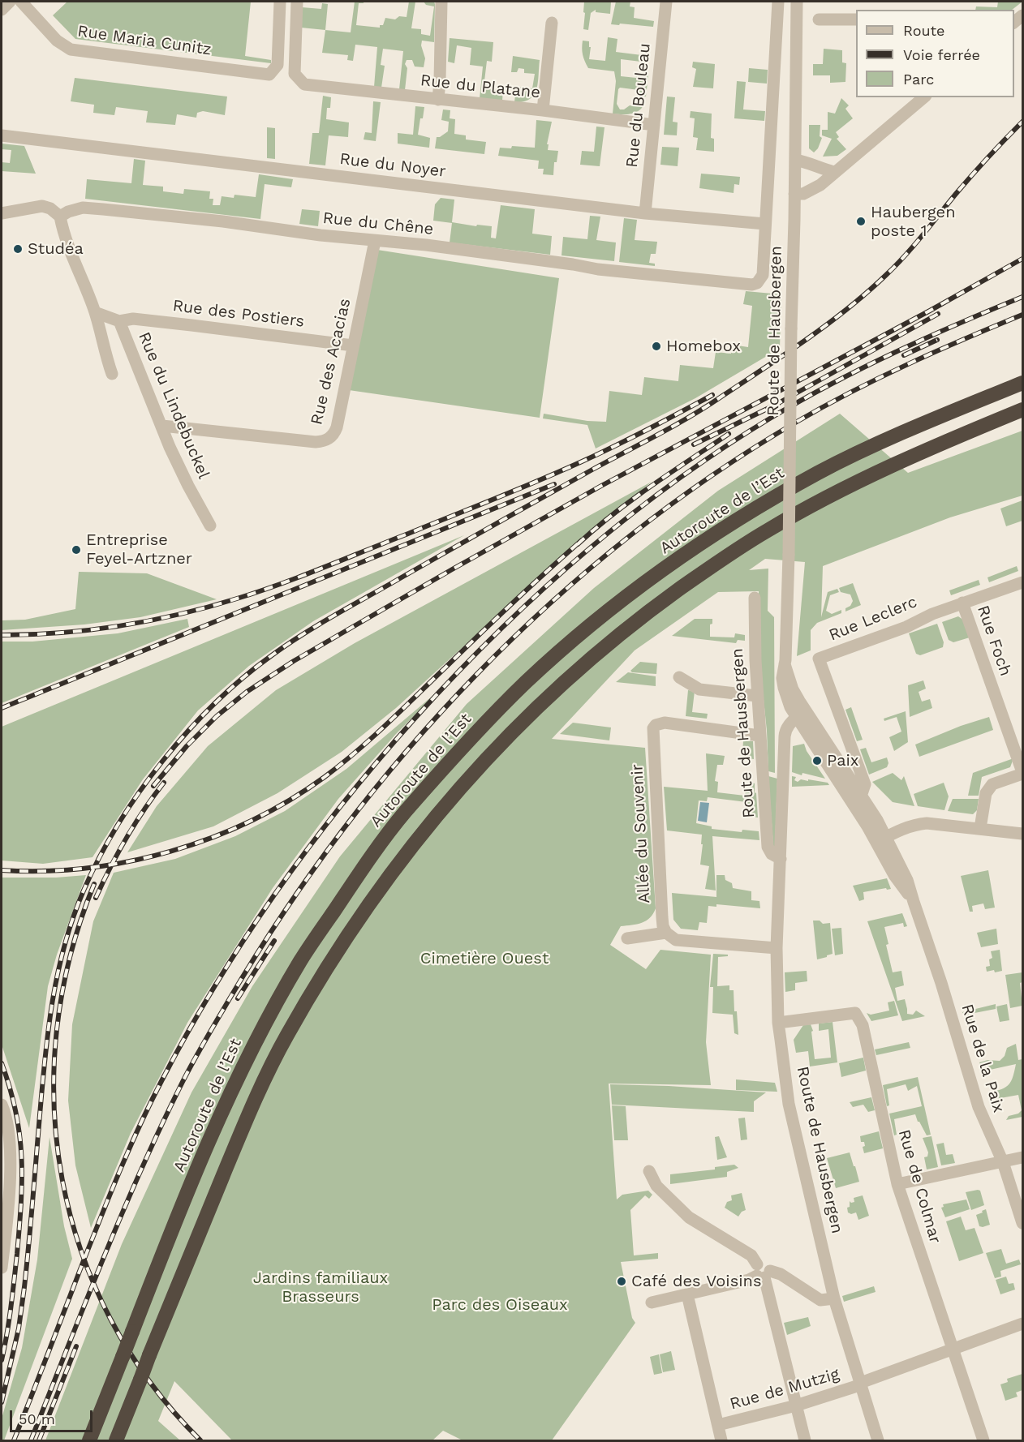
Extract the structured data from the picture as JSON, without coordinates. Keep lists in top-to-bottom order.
{
  "streets": {
    "highway": ["Autoroute de l’Est"],
    "street": [
      "Rue Maria Cunitz",
      "Rue du Platane",
      "Rue du Bouleau",
      "Rue du Noyer",
      "Rue du Chêne",
      "Rue des Postiers",
      "Route de Hausbergen",
      "Rue des Acacias",
      "Rue du Lindebuckel",
      "Rue Leclerc",
      "Rue Foch",
      "Allée du Souvenir",
      "Rue de la Paix",
      "Rue de Colmar",
      "Rue de Mutzig"
    ]
  },
  "crossings": [
    ["Rue du Platane", "Rue du Bouleau"],
    ["Rue du Bouleau", "Rue du Noyer"],
    ["Rue du Noyer", "Route de Hausbergen"],
    ["Rue du Chêne", "Route de Hausbergen"],
    ["Rue du Chêne", "Rue des Acacias"],
    ["Rue des Postiers", "Rue des Acacias"],
    ["Rue des Postiers", "Rue du Lindebuckel"],
    ["Route de Hausbergen", "Allée du Souvenir"],
    ["Route de Hausbergen", "Rue de la Paix"],
    ["Route de Hausbergen", "Rue de Colmar"],
    ["Route de Hausbergen", "Rue de Mutzig"],
    ["Rue des Acacias", "Rue du Lindebuckel"],
    ["Rue Leclerc", "Rue Foch"],
    ["Rue Leclerc", "Rue de la Paix"],
    ["Rue de Colmar", "Rue de Mutzig"]
  ],
  "parks": ["Cimetière Ouest", "Jardins familiaux Brasseurs", "Parc des Oiseaux"],
  "places": [
    "Haubergen poste 1",
    "Studéa",
    "Homebox",
    "Entreprise Feyel-Artzner",
    "Paix",
    "Café des Voisins"
  ],
  "legend": ["Route", "Voie ferrée", "Parc"],
  "scale_bar": "50 m"
}
